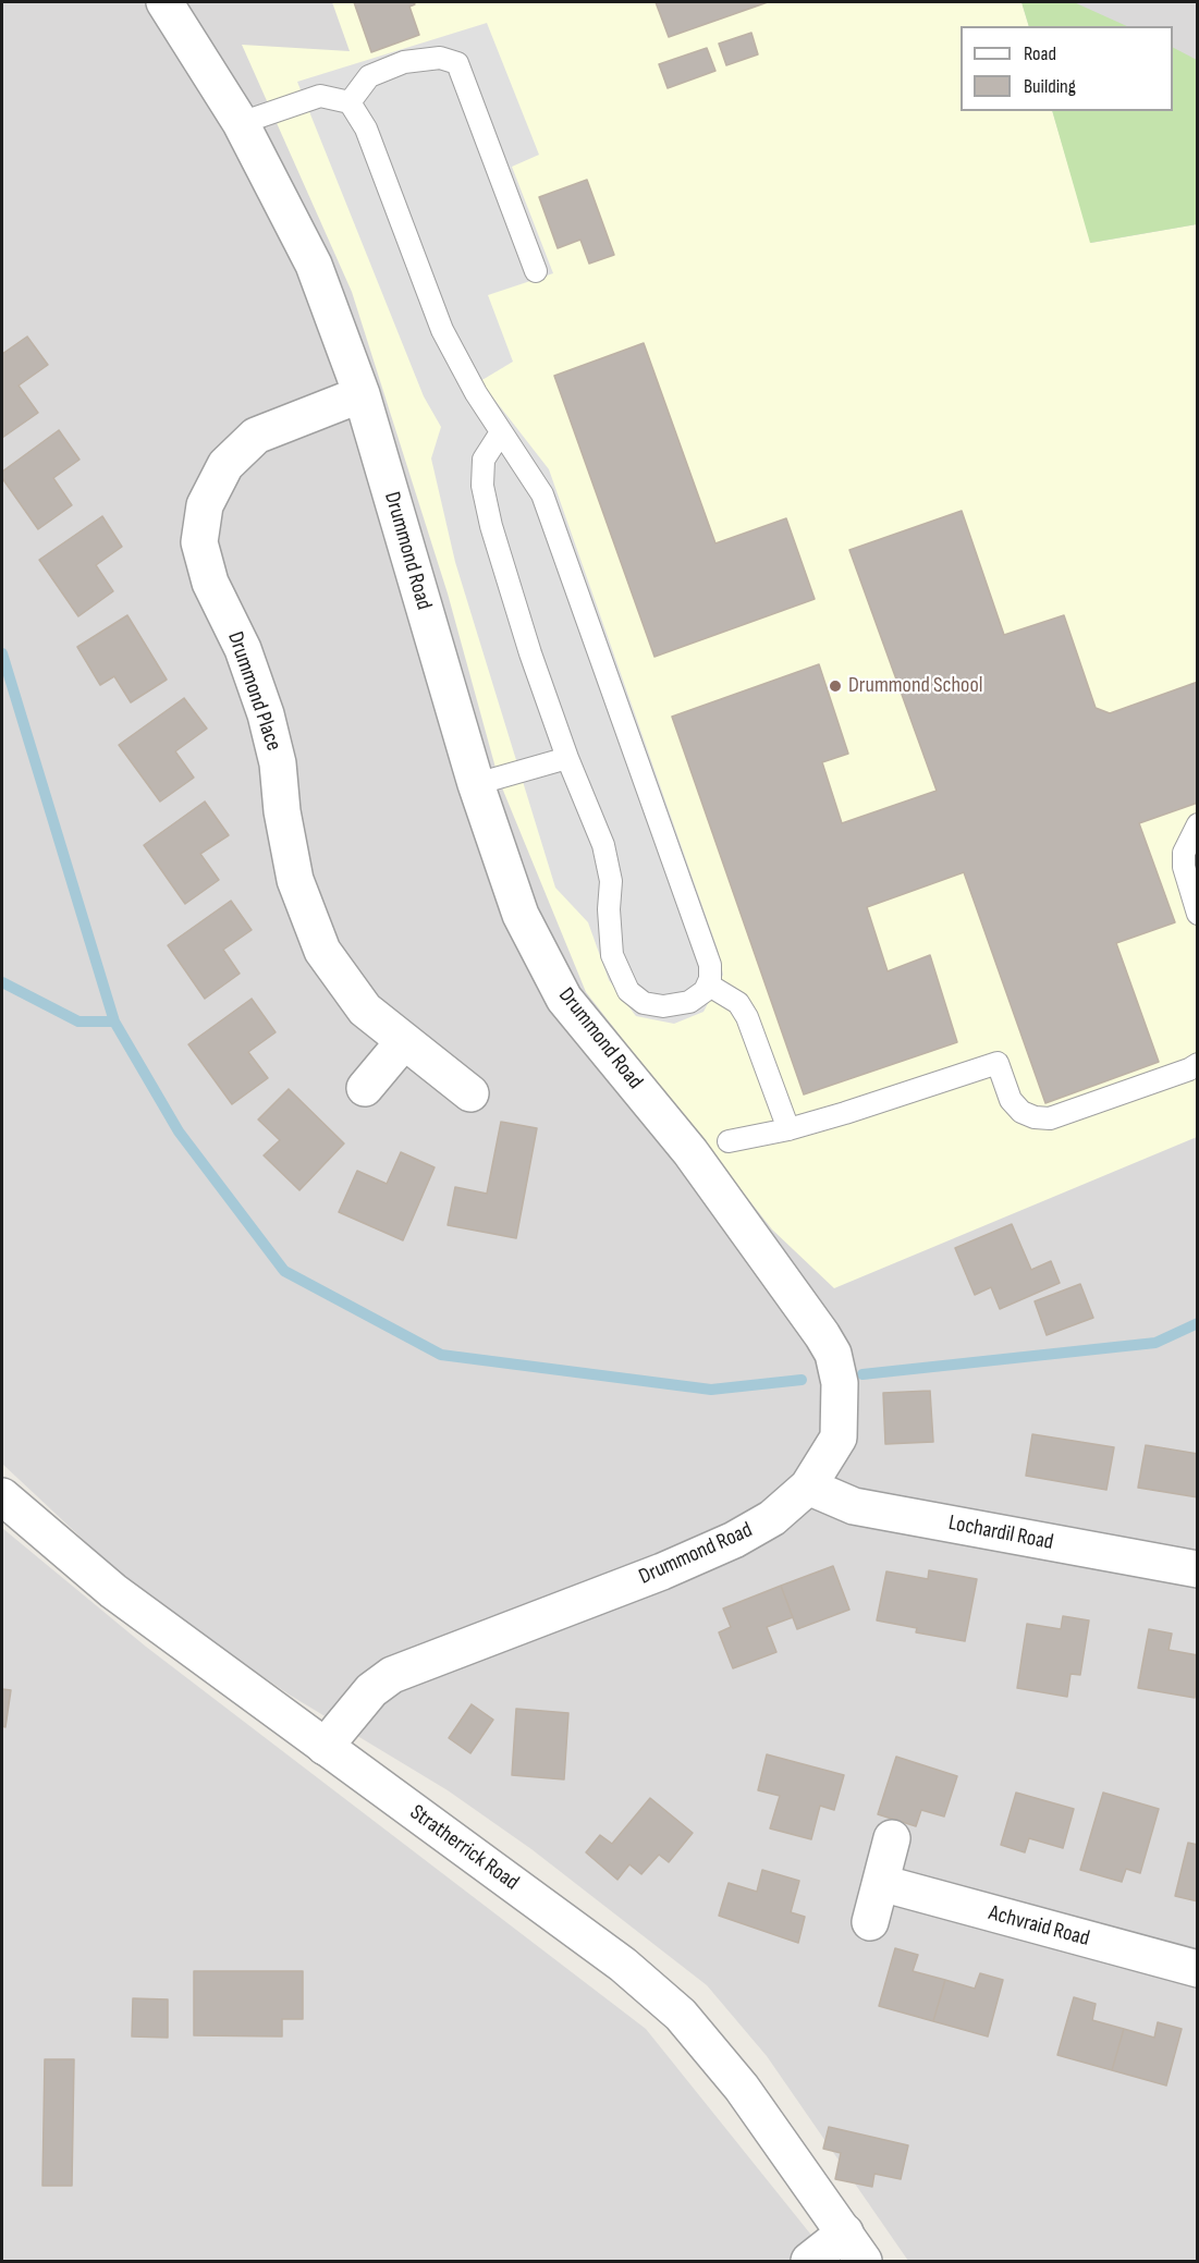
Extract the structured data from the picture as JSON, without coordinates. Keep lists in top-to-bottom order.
{
  "streets": {
    "street": [
      "Drummond Road",
      "Drummond Place",
      "Lochardil Road",
      "Stratherrick Road",
      "Achvraid Road"
    ]
  },
  "crossings": [
    ["Drummond Road", "Drummond Place"],
    ["Drummond Road", "Lochardil Road"],
    ["Drummond Road", "Stratherrick Road"]
  ],
  "places": ["Drummond School"],
  "legend": ["Road", "Building"]
}
